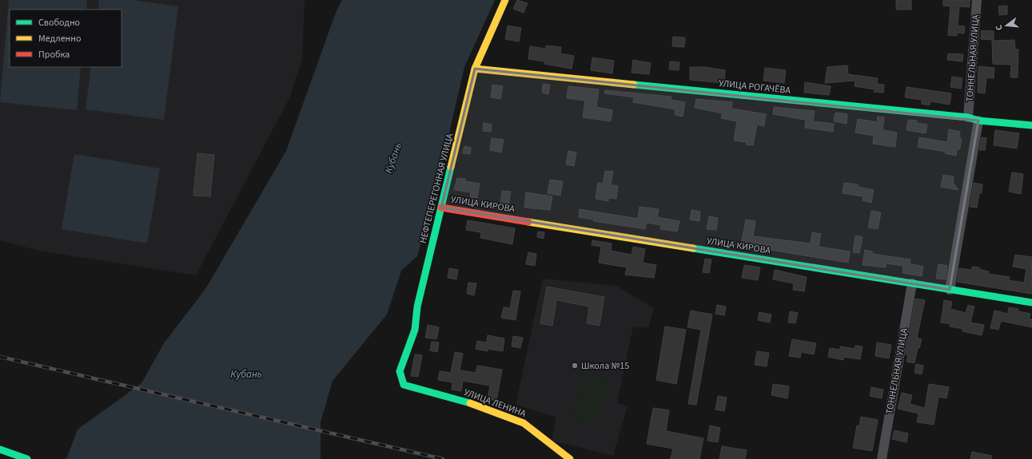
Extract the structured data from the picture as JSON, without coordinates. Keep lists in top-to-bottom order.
{
  "streets": {
    "street": [
      "ТОННЕЛЬНАЯ УЛИЦА",
      "УЛИЦА РОГАЧЁВА",
      "НЕФТЕПЕРЕГОННАЯ УЛИЦА",
      "УЛИЦА КИРОВА",
      "УЛИЦА ЛЕНИНА"
    ]
  },
  "crossings": [
    ["ТОННЕЛЬНАЯ УЛИЦА", "УЛИЦА РОГАЧЁВА"],
    ["ТОННЕЛЬНАЯ УЛИЦА", "УЛИЦА КИРОВА"],
    ["УЛИЦА РОГАЧЁВА", "НЕФТЕПЕРЕГОННАЯ УЛИЦА"],
    ["НЕФТЕПЕРЕГОННАЯ УЛИЦА", "УЛИЦА КИРОВА"],
    ["НЕФТЕПЕРЕГОННАЯ УЛИЦА", "УЛИЦА ЛЕНИНА"]
  ],
  "water": ["Кубань"],
  "places": ["Школа №15"],
  "legend": ["Свободно", "Медленно", "Пробка"],
  "north": "left"
}
